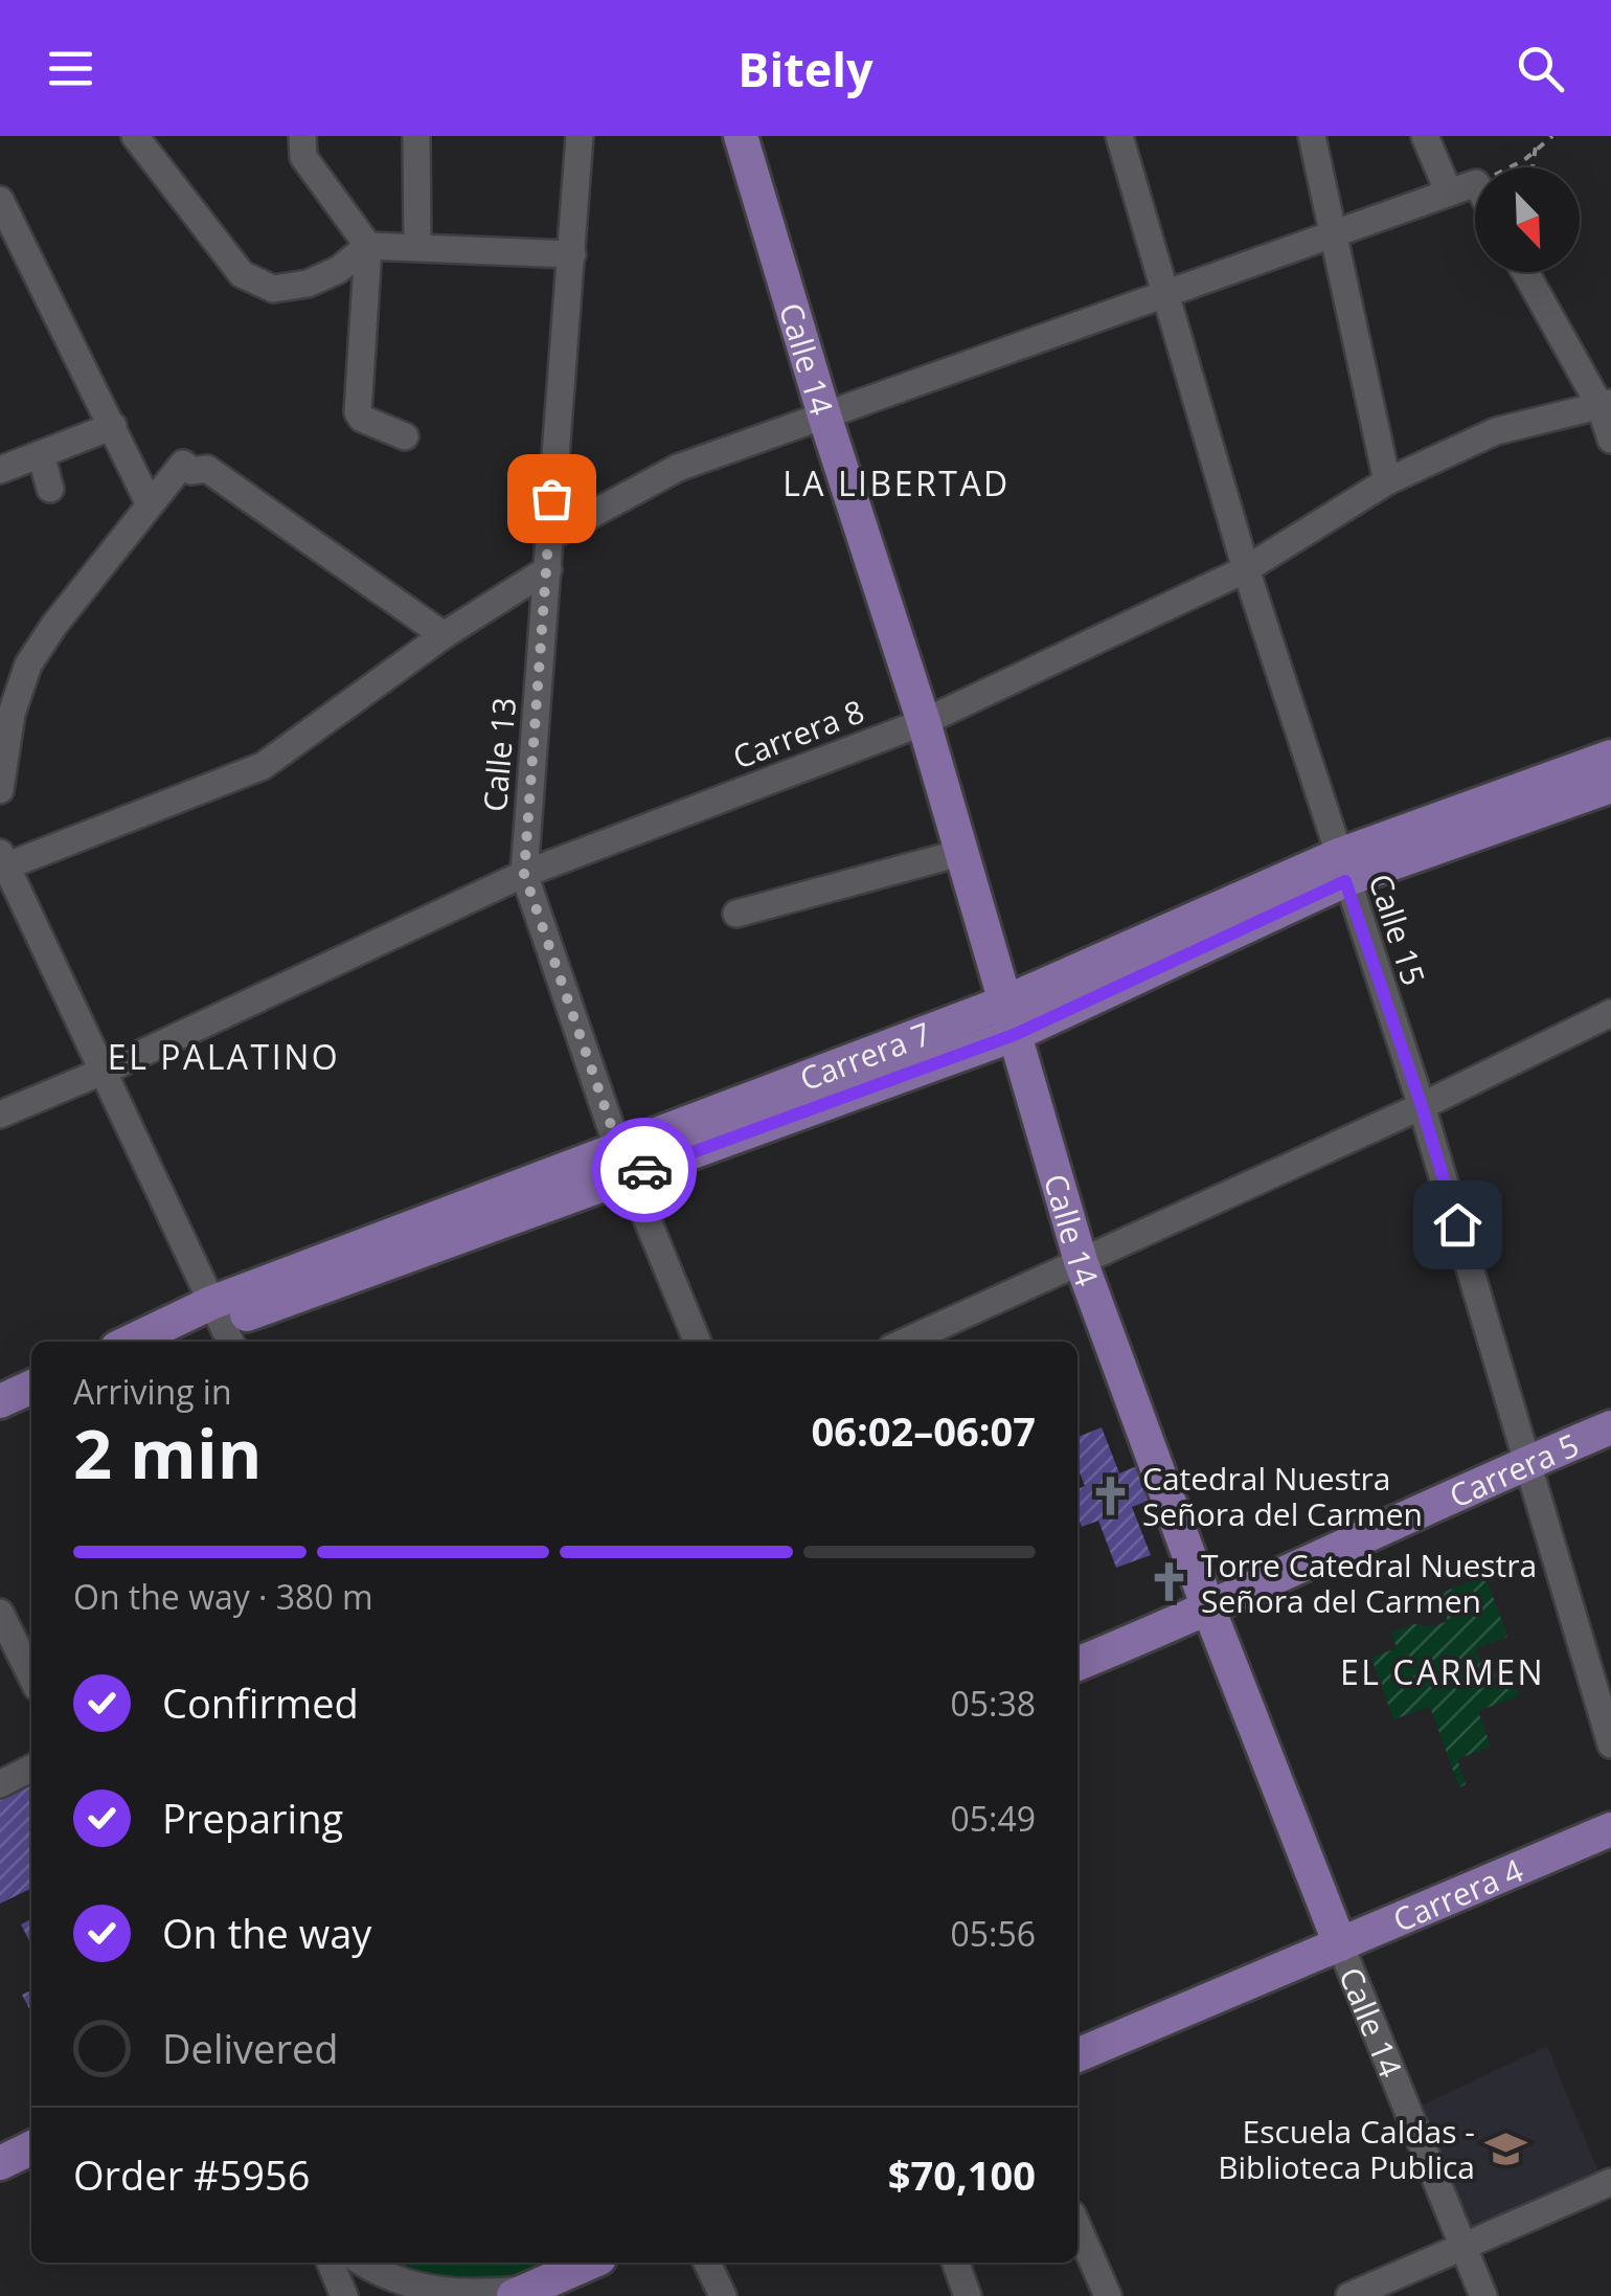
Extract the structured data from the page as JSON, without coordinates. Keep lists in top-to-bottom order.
{
  "streets": {
    "main road": [
      "Calle 14",
      "Carrera 7",
      "Carrera 5",
      "Carrera 4"
    ],
    "street": ["Carrera 8", "Calle 13", "Calle 15"]
  },
  "crossings": [
    ["Calle 14", "Carrera 8"],
    ["Calle 14", "Carrera 7"],
    ["Calle 14", "Carrera 5"],
    ["Calle 14", "Carrera 4"],
    ["Carrera 8", "Calle 13"],
    ["Carrera 8", "Calle 15"],
    ["Calle 13", "Carrera 7"],
    ["Calle 15", "Carrera 7"],
    ["Calle 15", "Carrera 5"]
  ],
  "districts": ["LA LIBERTAD", "EL PALATINO", "EL CARMEN"],
  "places": {
    "church": ["Catedral Nuestra Señora del Carmen", "Torre Catedral Nuestra Señora del Carmen"],
    "school or university": ["Escuela Caldas - Biblioteca Publica"]
  },
  "north": "bottom right",
  "page": {
    "header": "Bitely",
    "heading": ["2 min", "Arriving in", "06:02–06:07"],
    "panel": ["Order #5956", "$70,100"],
    "bar": "On the way · 380 m",
    "list": [
      ["Confirmed", "05:38"],
      ["Preparing", "05:49"],
      ["On the way", "05:56"],
      "Delivered"
    ]
  }
}
